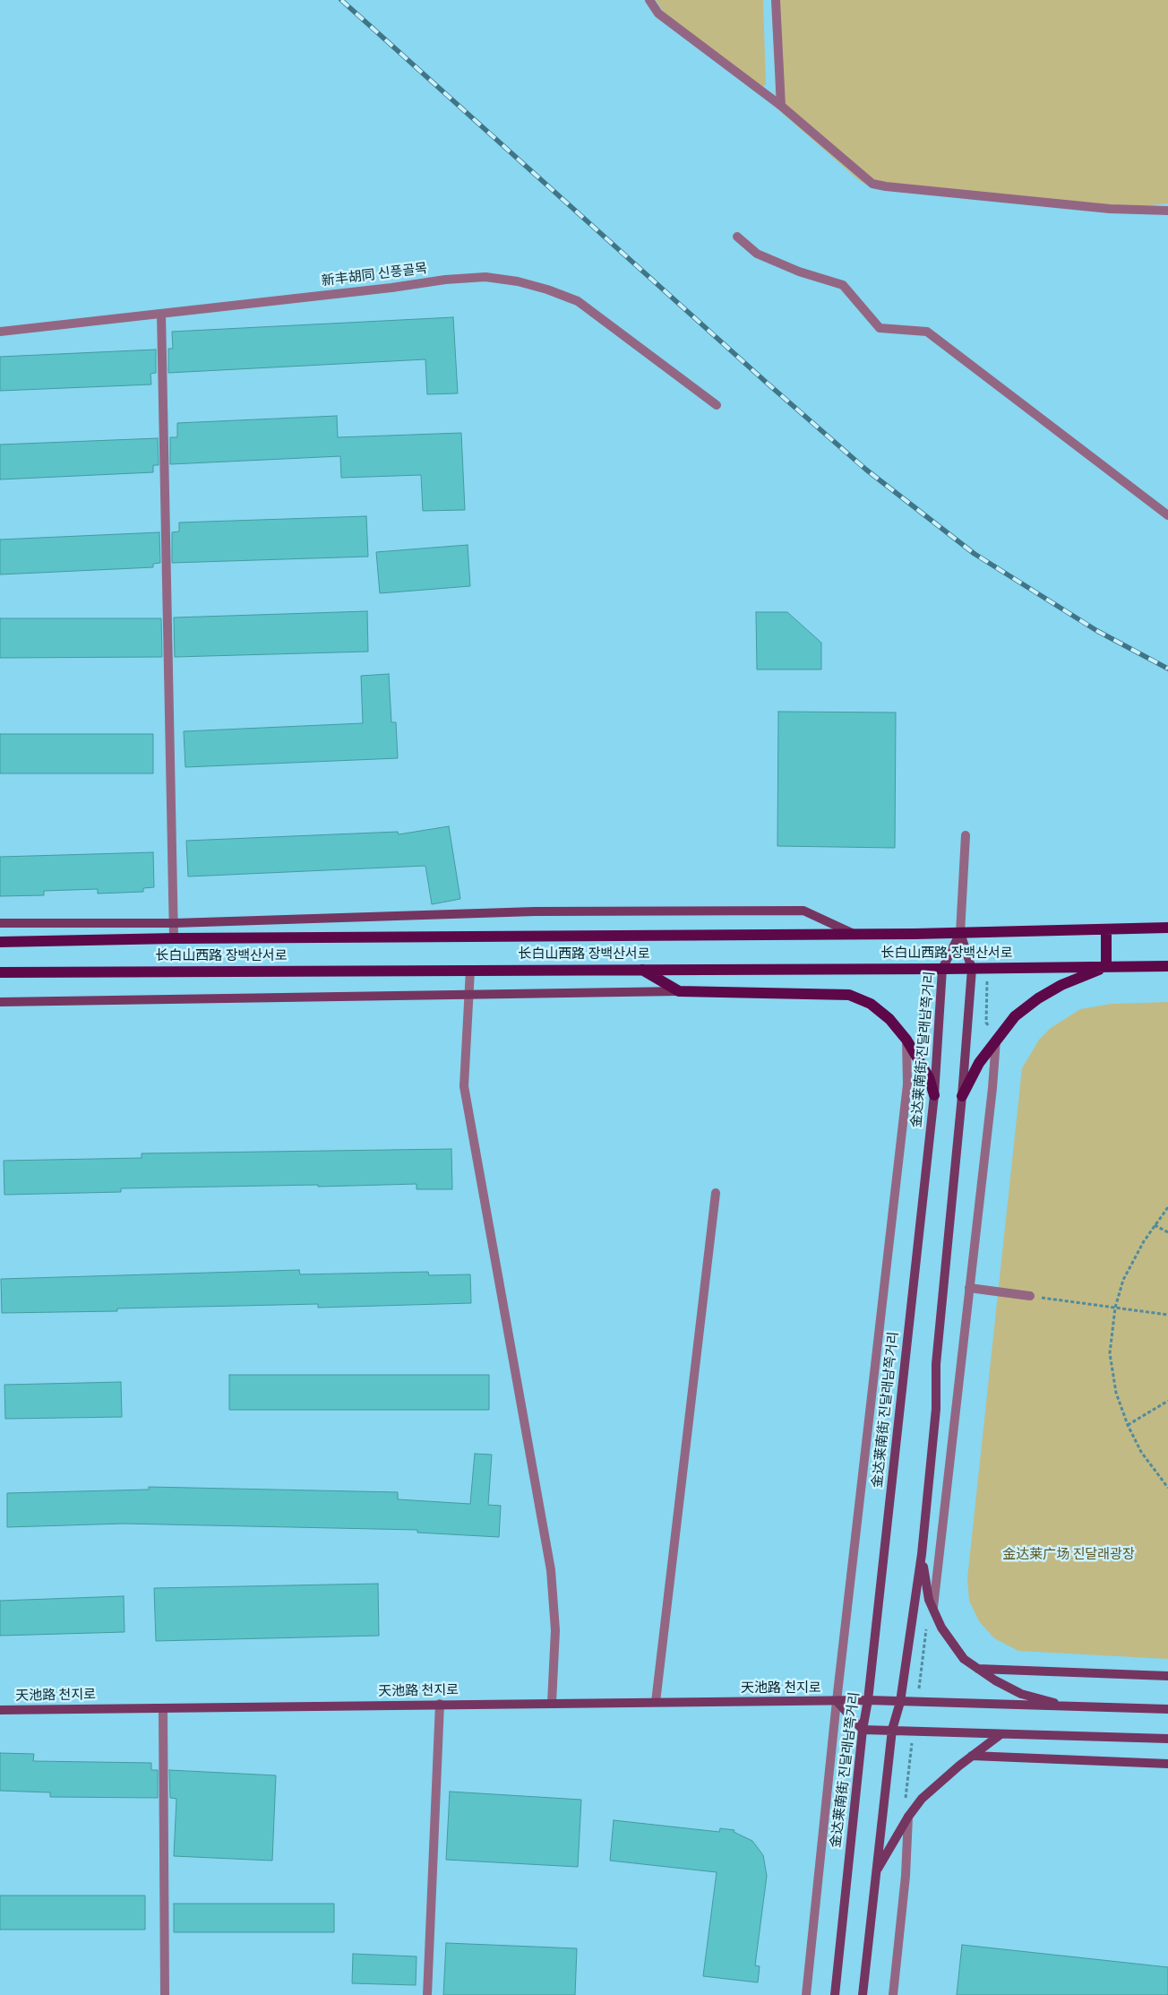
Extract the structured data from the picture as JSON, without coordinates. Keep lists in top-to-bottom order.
{
  "streets": {
    "main road": ["长白山西路 장백산서로", "金达莱南街 진달래남쪽거리", "天池路 천지로"],
    "street": ["新丰胡同 신풍골목"]
  },
  "crossings": [
    ["长白山西路 장백산서로", "金达莱南街 진달래남쪽거리"],
    ["金达莱南街 진달래남쪽거리", "天池路 천지로"]
  ],
  "parks": ["金达莱广场 진달래광장"]
}
